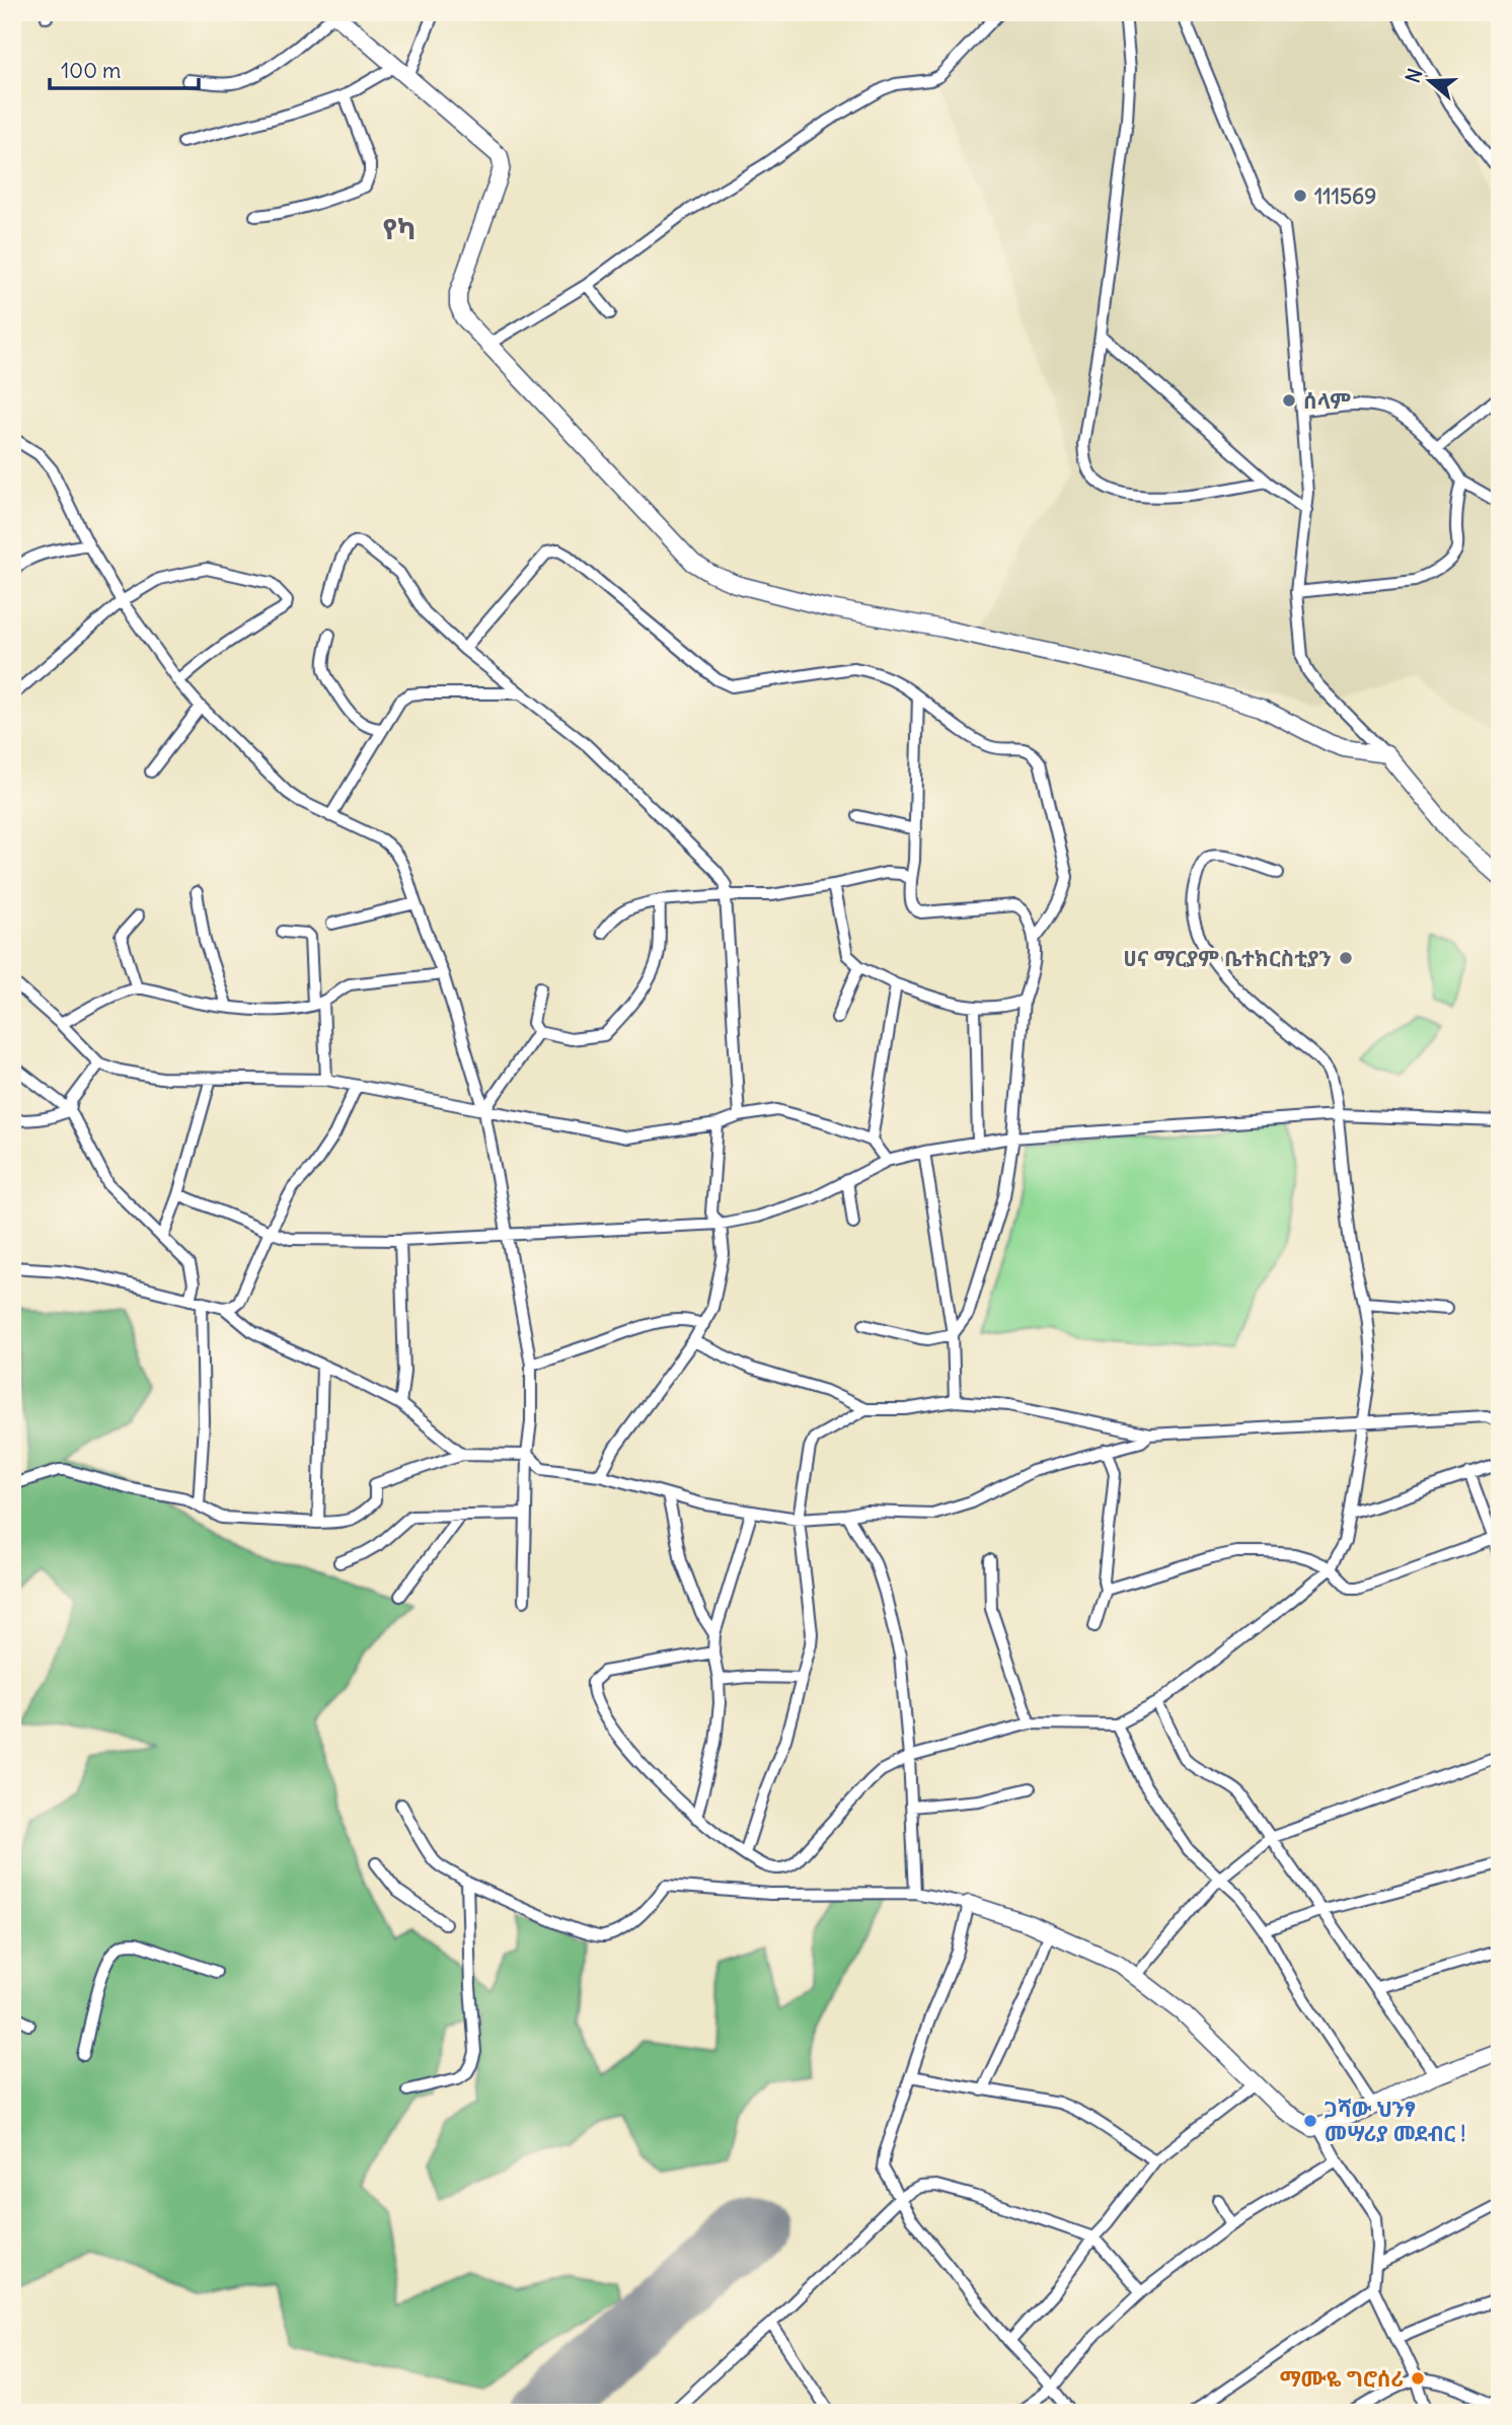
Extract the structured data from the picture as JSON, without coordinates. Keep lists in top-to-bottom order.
{
  "districts": ["የካ"],
  "places": [
    "111569",
    "ሰላም",
    "ሀና ማርያም ቤተክርስቲያን",
    "ጋሻው ህንፃ መሣሪያ መደብር !",
    "ማሙዬ ግሮሰሪ"
  ],
  "scale_bar": "100 m",
  "north": "left"
}
